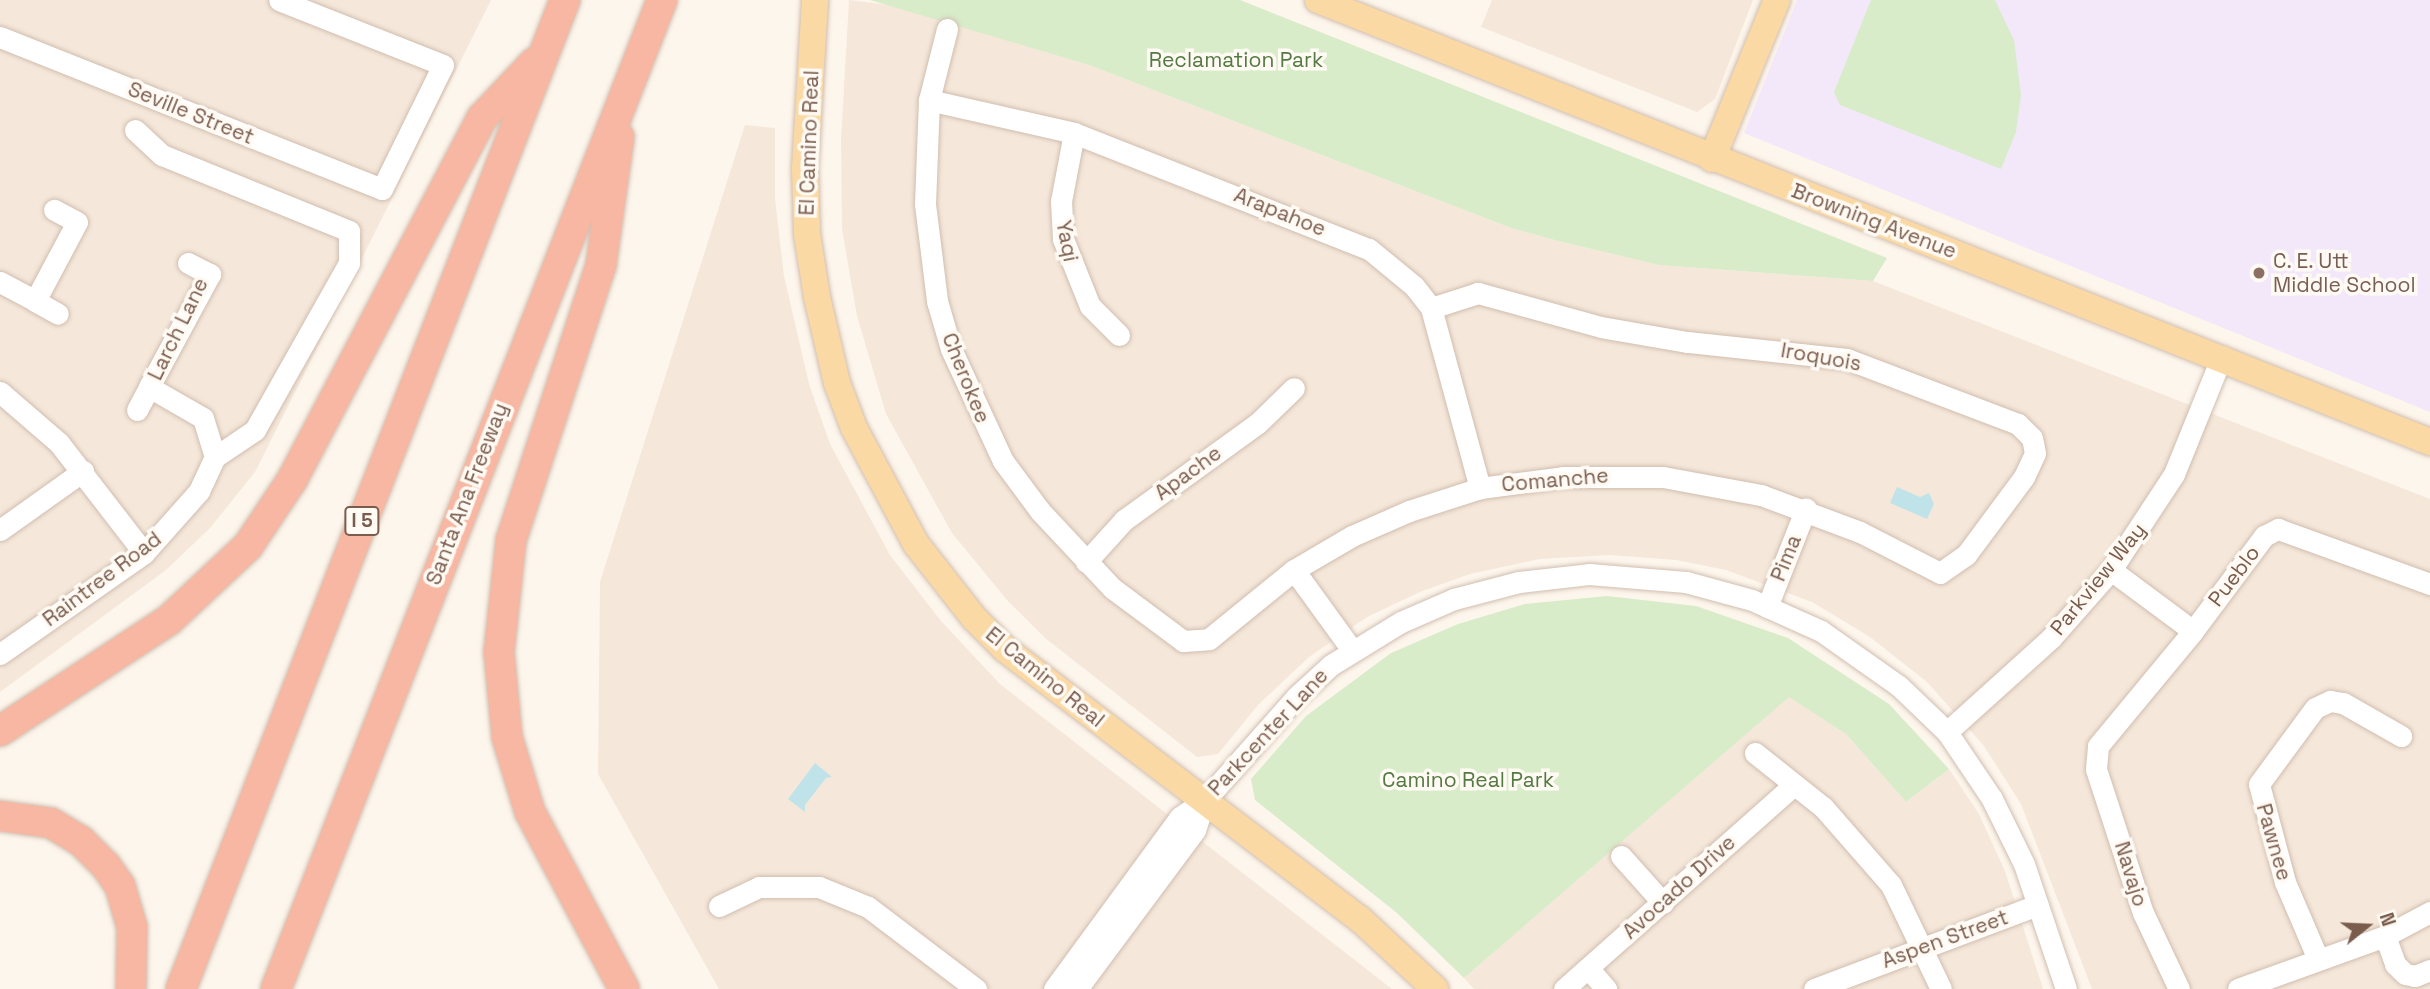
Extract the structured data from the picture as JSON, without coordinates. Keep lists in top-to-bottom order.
{
  "streets": {
    "highway": ["Santa Ana Freeway", "I 5"],
    "main road": ["El Camino Real", "Browning Avenue"],
    "street": [
      "Seville Street",
      "Arapahoe",
      "Yaqi",
      "Larch Lane",
      "Iroquois",
      "Cherokee",
      "Apache",
      "Comanche",
      "Pima",
      "Pueblo",
      "Raintree Road",
      "Parkview Way",
      "Parkcenter Lane",
      "Pawnee",
      "Navajo",
      "Avocado Drive",
      "Aspen Street"
    ]
  },
  "crossings": [
    ["El Camino Real", "Parkcenter Lane"],
    ["Arapahoe", "Yaqi"],
    ["Arapahoe", "Iroquois"],
    ["Arapahoe", "Cherokee"],
    ["Arapahoe", "Comanche"],
    ["Browning Avenue", "Parkview Way"],
    ["Larch Lane", "Raintree Road"],
    ["Iroquois", "Comanche"],
    ["Cherokee", "Apache"],
    ["Cherokee", "Comanche"],
    ["Comanche", "Pima"],
    ["Pima", "Parkcenter Lane"],
    ["Pueblo", "Navajo"],
    ["Parkview Way", "Parkcenter Lane"],
    ["Parkcenter Lane", "Aspen Street"]
  ],
  "parks": ["Reclamation Park", "Camino Real Park"],
  "places": ["C. E. Utt Middle School"],
  "north": "right"
}
